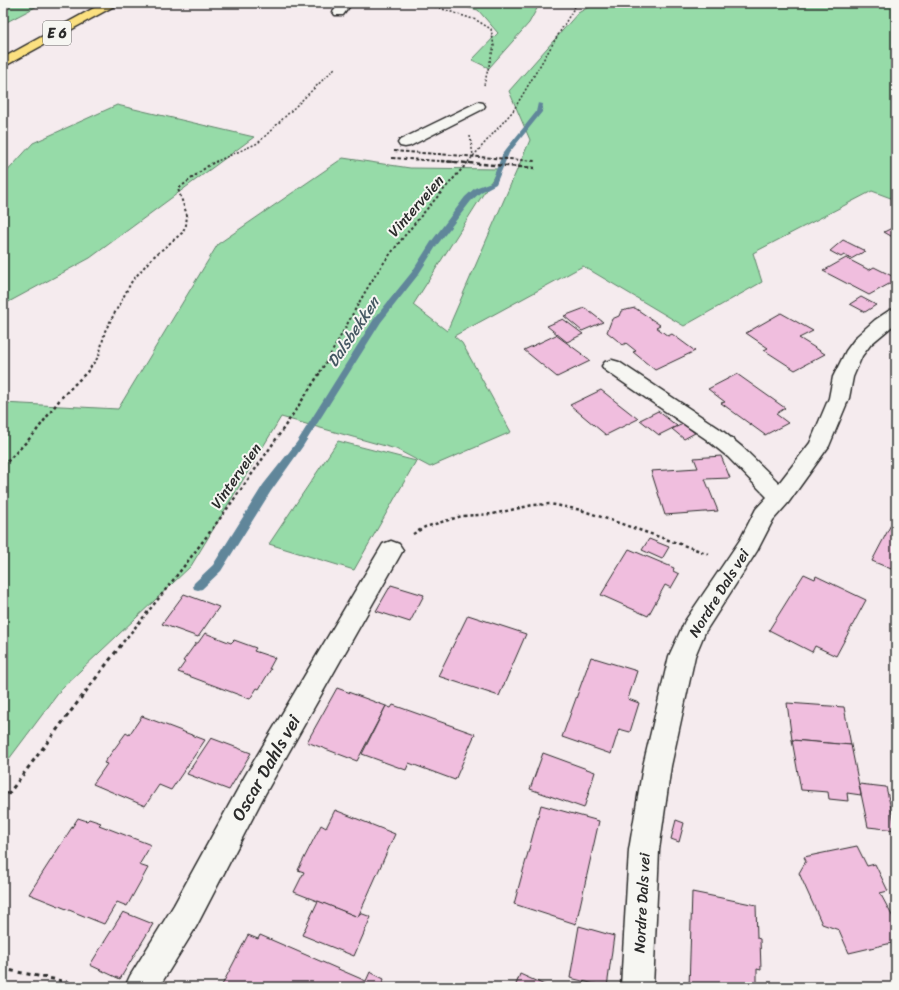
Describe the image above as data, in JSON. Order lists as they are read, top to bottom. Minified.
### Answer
{"streets":{"highway":["E 6"],"street":["Nordre Dals vei","Oscar Dahls vei"],"path":["Vinterveien"]},"water":["Dalsbekken"]}
